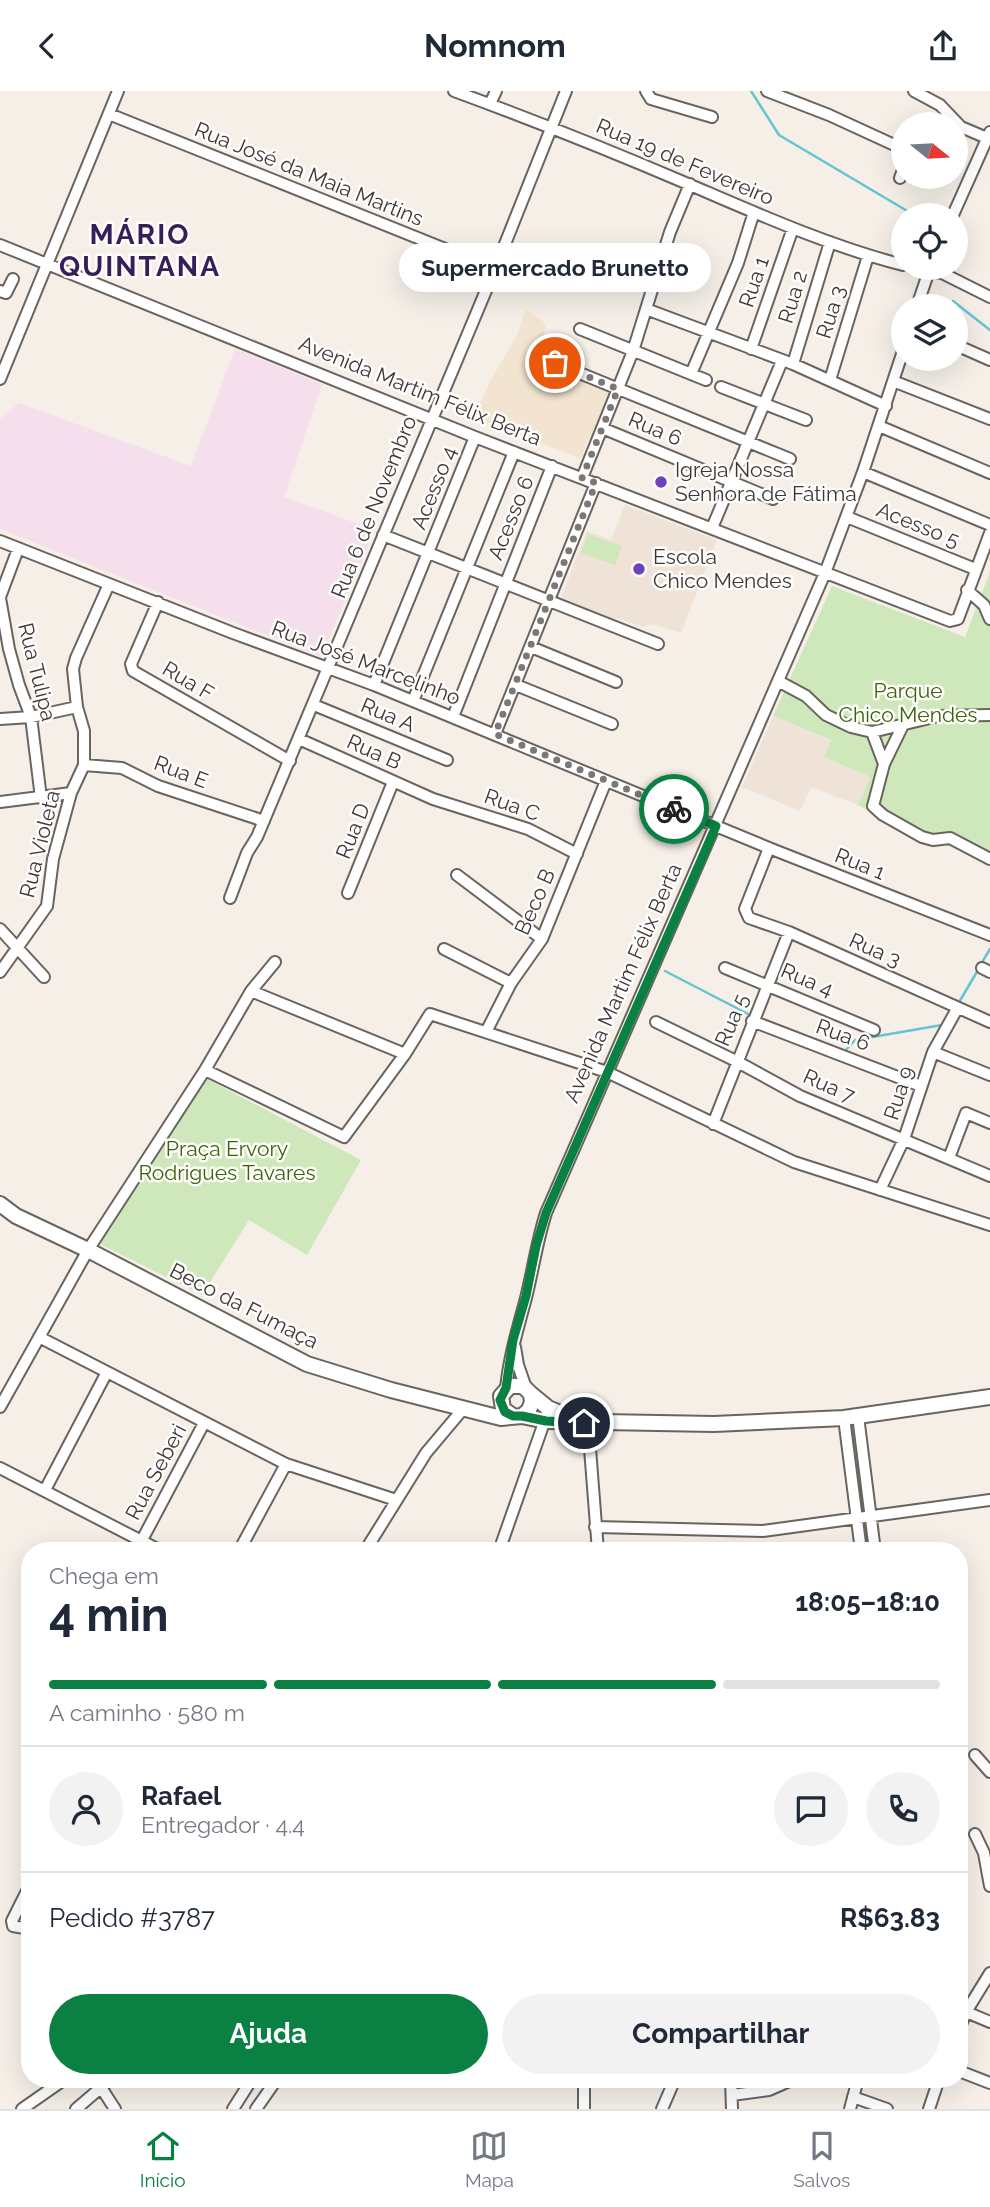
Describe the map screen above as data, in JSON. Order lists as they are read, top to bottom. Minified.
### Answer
{"streets":{"main road":["Beco da Fumaça"],"street":["Rua 19 de Fevereiro","Rua José da Maia Martins","Rua 1","Rua 2","Rua 3","Avenida Martim Félix Berta","Rua 6","Acesso 4","Rua 6 de Novembro","Acesso 6","Acesso 5","Rua José Marcelinho","Rua Tulipa","Rua F","Rua A","Rua B","Rua E","Rua C","Rua D","Rua Violeta","Beco B","Rua 4","Rua 5","Rua 7","Rua 9","Rua Seberi"]},"crossings":[["Rua 19 de Fevereiro","Rua 1"],["Rua 19 de Fevereiro","Rua 2"],["Rua 19 de Fevereiro","Rua 3"],["Rua 19 de Fevereiro","Rua 6 de Novembro"],["Rua José da Maia Martins","Rua 6 de Novembro"],["Rua 1","Rua 3"],["Rua 1","Avenida Martim Félix Berta"],["Rua 1","Rua José Marcelinho"],["Rua 2","Avenida Martim Félix Berta"],["Rua 2","Rua 6"],["Rua 3","Rua 5"],["Rua 3","Rua 9"],["Avenida Martim Félix Berta","Acesso 4"],["Avenida Martim Félix Berta","Rua 6 de Novembro"],["Avenida Martim Félix Berta","Acesso 6"],["Avenida Martim Félix Berta","Rua José Marcelinho"],["Avenida Martim Félix Berta","Beco da Fumaça"],["Rua 6","Rua 5"],["Rua 6","Rua 9"],["Acesso 4","Rua José Marcelinho"],["Rua 6 de Novembro","Rua José Marcelinho"],["Rua 6 de Novembro","Rua F"],["Rua 6 de Novembro","Rua A"],["Rua 6 de Novembro","Rua B"],["Rua 6 de Novembro","Rua E"],["Acesso 6","Rua José Marcelinho"],["Rua José Marcelinho","Rua Tulipa"],["Rua José Marcelinho","Rua F"],["Rua José Marcelinho","Rua Violeta"],["Rua José Marcelinho","Beco B"],["Rua B","Rua C"],["Rua B","Rua D"],["Rua E","Rua Violeta"],["Rua C","Beco B"],["Rua 4","Rua 5"],["Rua 5","Rua 7"],["Rua 7","Rua 9"]],"districts":["MÁRIO QUINTANA"],"parks":["Parque Chico Mendes","Praça Ervory Rodrigues Tavares"],"places":["Supermercado Brunetto","Igreja Nossa Senhora de Fátima","Escola Chico Mendes"],"north":"right","page":{"header":"Nomnom","bubble":"Supermercado Brunetto","heading":["4 min","Chega em","18:05–18:10"],"panel":["Rafael","Entregador · 4.4","Pedido #3787","R$63.83"],"bar":"A caminho · 580 m","buttons":["Ajuda","Compartilhar"],"tabs":["Início","Mapa","Salvos"]}}
